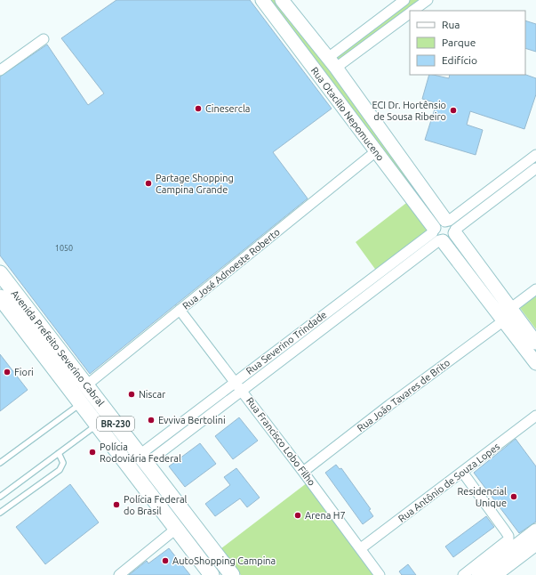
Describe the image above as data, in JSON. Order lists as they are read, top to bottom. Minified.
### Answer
{"streets":{"main road":["Avenida Prefeito Severino Cabral","BR-230"],"street":["Rua Otacílio Nepomuceno","Rua José Adnoeste Roberto","Rua Severino Trindade","Rua João Tavares de Brito","Rua Francisco Lobo Filho","Rua Antônio de Souza Lopes"]},"crossings":[["Rua Otacílio Nepomuceno","Rua José Adnoeste Roberto"],["Rua Otacílio Nepomuceno","Rua Severino Trindade"],["Rua Otacílio Nepomuceno","Rua João Tavares de Brito"],["Rua José Adnoeste Roberto","Avenida Prefeito Severino Cabral"],["Rua José Adnoeste Roberto","Rua Francisco Lobo Filho"],["Rua Severino Trindade","Avenida Prefeito Severino Cabral"],["Rua Severino Trindade","Rua Francisco Lobo Filho"],["Rua João Tavares de Brito","Rua Francisco Lobo Filho"],["Rua Francisco Lobo Filho","Rua Antônio de Souza Lopes"]],"places":["Cinesercla","ECI Dr. Hortênsio de Sousa Ribeiro","Partage Shopping Campina Grande","Fiori","Niscar","Evviva Bertolini","Polícia Rodoviária Federal","Residencial Unique","Polícia Federal do Brasil","Arena H7","AutoShopping Campina"],"house_numbers":["1050"],"legend":["Rua","Parque","Edifício"]}
